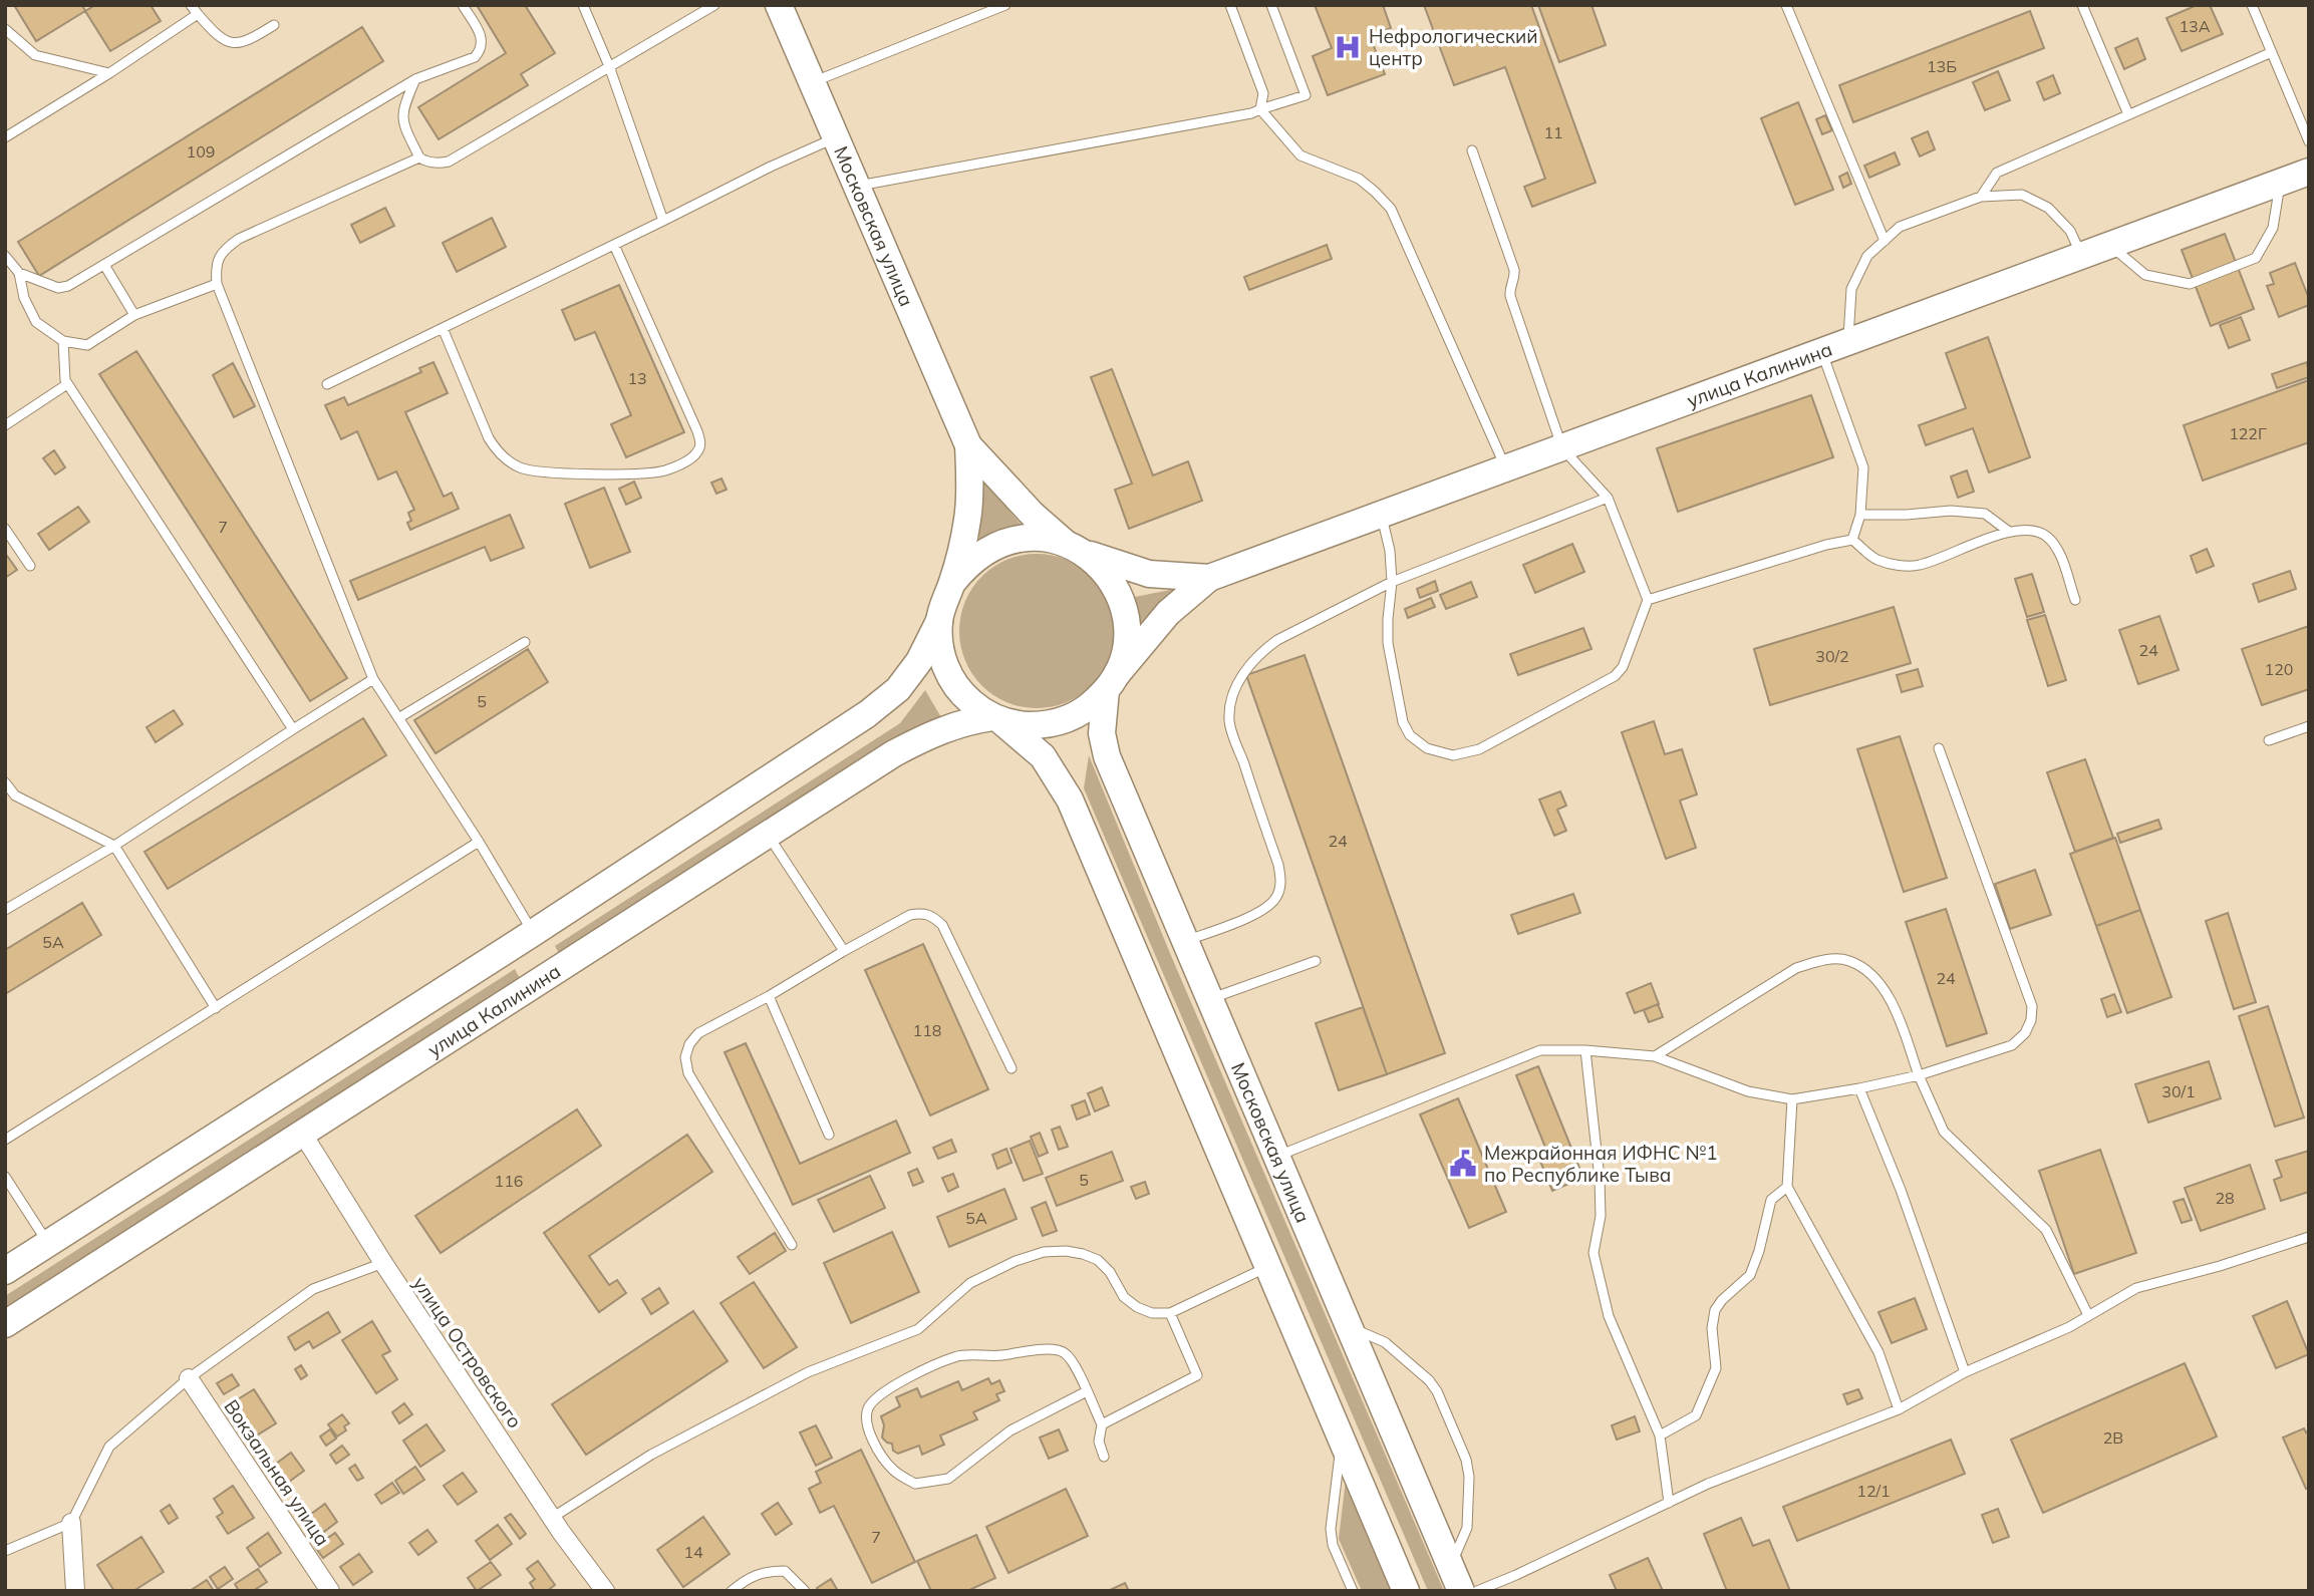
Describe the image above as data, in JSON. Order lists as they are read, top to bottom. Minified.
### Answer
{"streets":{"main road":["Московская улица","улица Калинина"],"street":["улица Островского","Вокзальная улица"]},"crossings":[["Московская улица","улица Калинина"],["улица Калинина","улица Островского"]],"places":{"hospital":["Нефрологический центр"],"public building":["Межрайонная ИФНС №1 по Республике Тыва"]},"house_numbers":["13А","13Б","11","109","13","122Г","7","24","30/2","120","5","24","5А","24","118","30/1","5","116","28","5А","2В","12/1","7","14"]}
